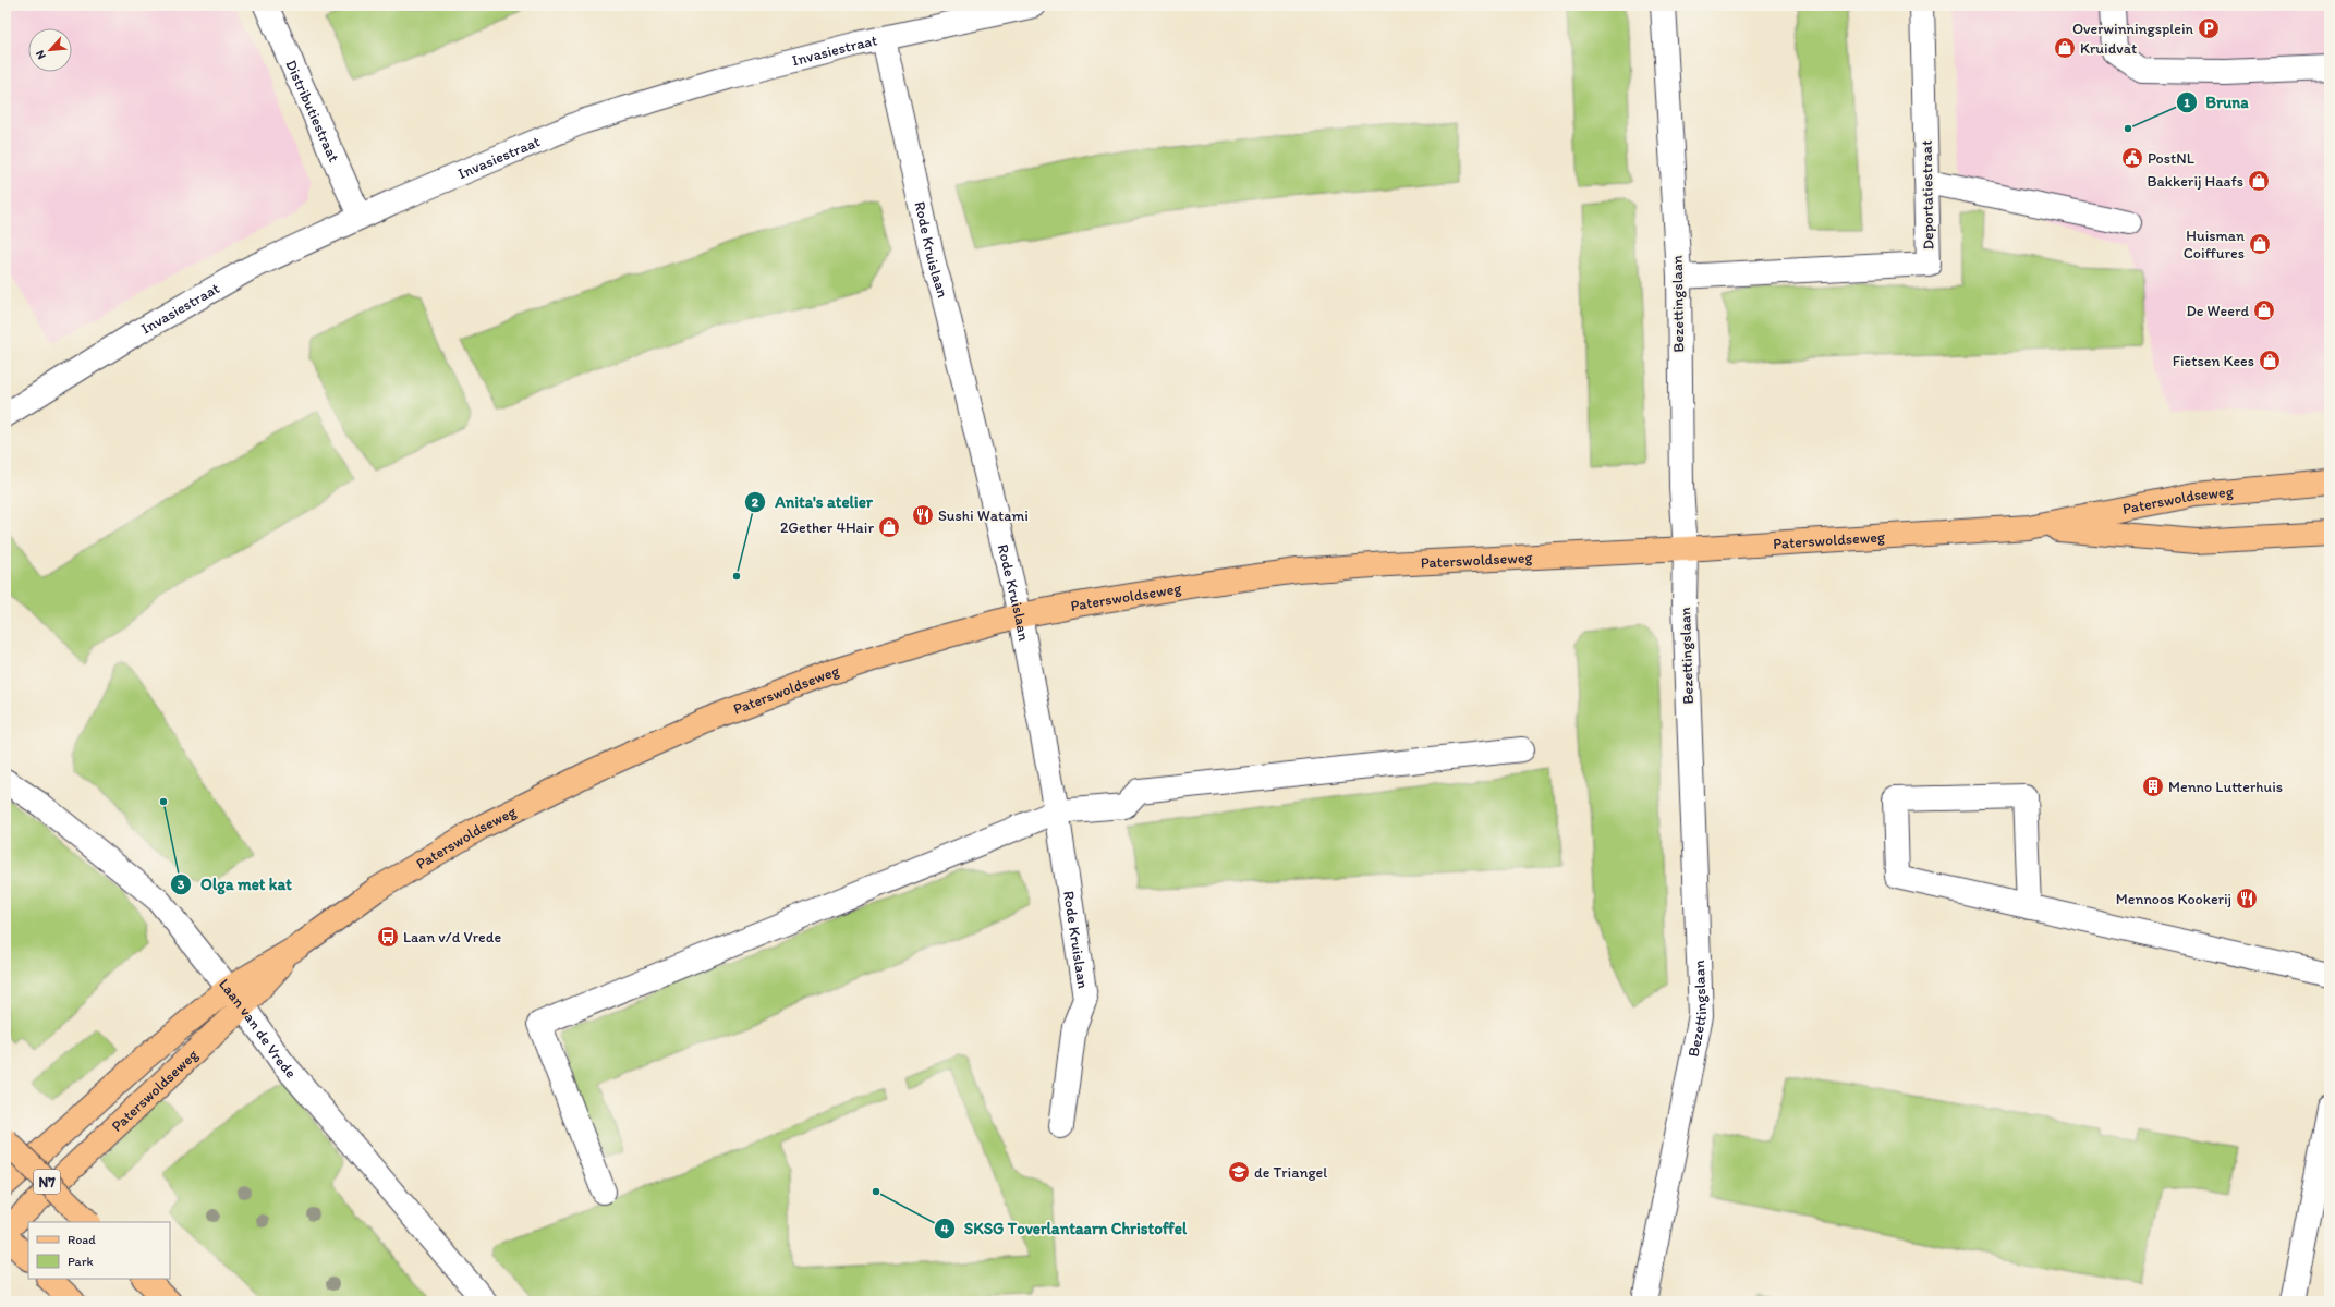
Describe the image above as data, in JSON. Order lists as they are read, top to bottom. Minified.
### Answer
{"streets":{"main road":["Paterswoldseweg","N7"],"street":["Invasiestraat","Distributiestraat","Deportatiestraat","Rode Kruislaan","Bezettingslaan","Laan van de Vrede"]},"crossings":[["Invasiestraat","Distributiestraat"],["Invasiestraat","Rode Kruislaan"],["Deportatiestraat","Bezettingslaan"],["Rode Kruislaan","Paterswoldseweg"],["Bezettingslaan","Paterswoldseweg"],["Paterswoldseweg","Laan van de Vrede"]],"places":{"parking":["Overwinningsplein"],"shop":["Kruidvat","Bakkerij Haafs","Huisman Coiffures","De Weerd","Fietsen Kees","2Gether 4Hair"],"other":["Bruna","Anita's atelier","Olga met kat","SKSG Toverlantaarn Christoffel"],"public building":["PostNL"],"restaurant":["Sushi Watami","Mennoos Kookerij"],"building":["Menno Lutterhuis"],"bus stop":["Laan v/d Vrede"],"school or university":["de Triangel"]},"legend":["Road","Park"],"north":"bottom left"}
